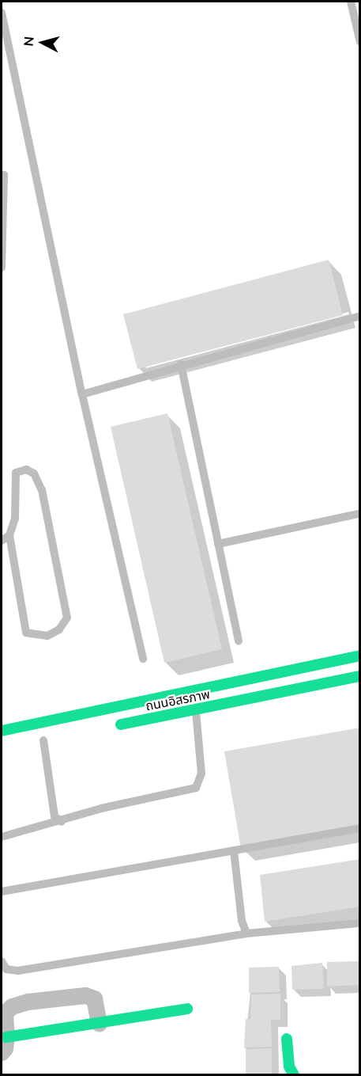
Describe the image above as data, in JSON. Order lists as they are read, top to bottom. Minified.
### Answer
{"streets":{"main road":["ถนนอิสรภาพ"]},"north":"left"}
